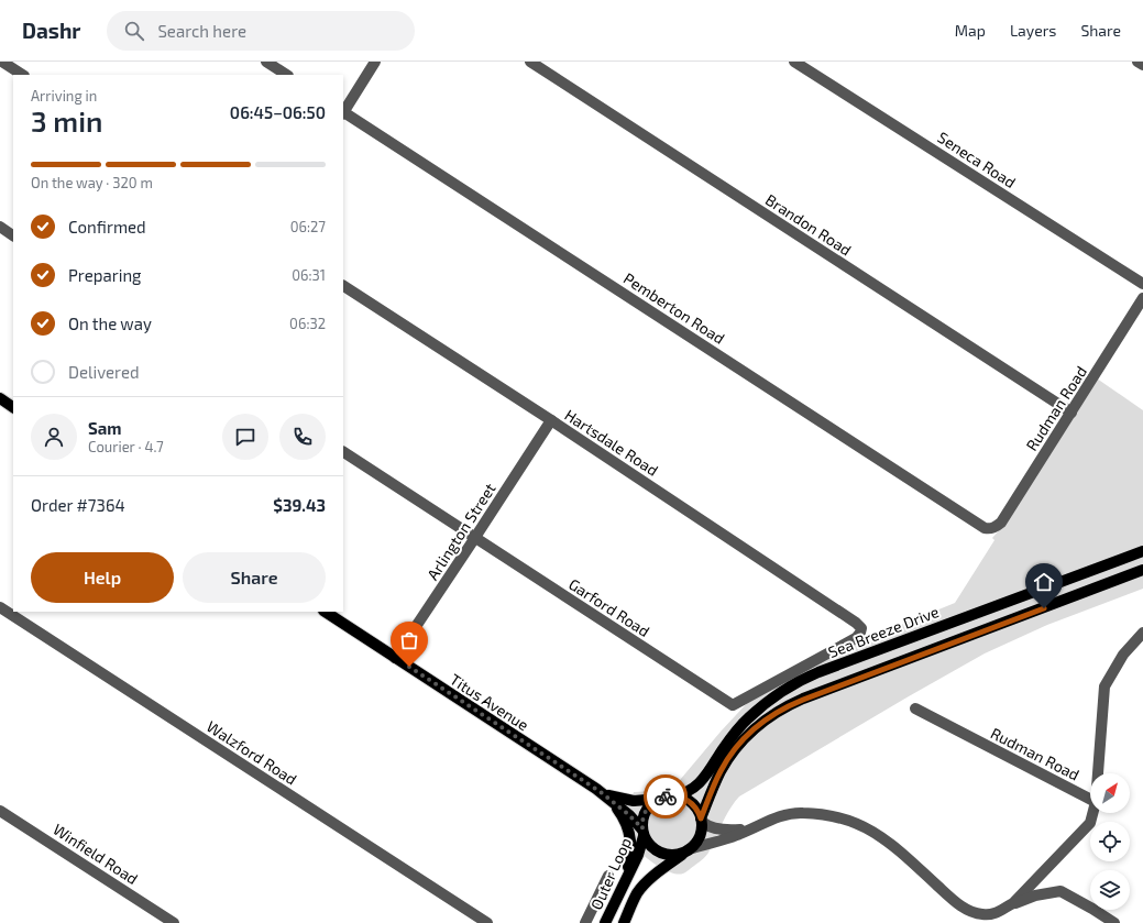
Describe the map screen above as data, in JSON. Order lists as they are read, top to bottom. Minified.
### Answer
{"streets":{"main road":["Sea Breeze Drive","Titus Avenue","Outer Loop"],"street":["Seneca Road","Brandon Road","Pemberton Road","Rudman Road","Hartsdale Road","Arlington Street","Garford Road","Walzford Road","Winfield Road"]},"crossings":[["Brandon Road","Rudman Road"],["Pemberton Road","Rudman Road"],["Hartsdale Road","Arlington Street"],["Hartsdale Road","Garford Road"],["Arlington Street","Garford Road"],["Arlington Street","Titus Avenue"],["Sea Breeze Drive","Titus Avenue"],["Sea Breeze Drive","Outer Loop"],["Titus Avenue","Outer Loop"]],"north":"top right","page":{"header":"Dashr","search":"Search here","nav":["Map","Layers","Share"],"heading":["3 min","Arriving in","06:45–06:50"],"panel":["Sam","Courier · 4.7","Order #7364","$39.43"],"bar":"On the way · 320 m","list":[["Confirmed","06:27"],["Preparing","06:31"],["On the way","06:32"],"Delivered"],"buttons":["Help","Share"]}}
